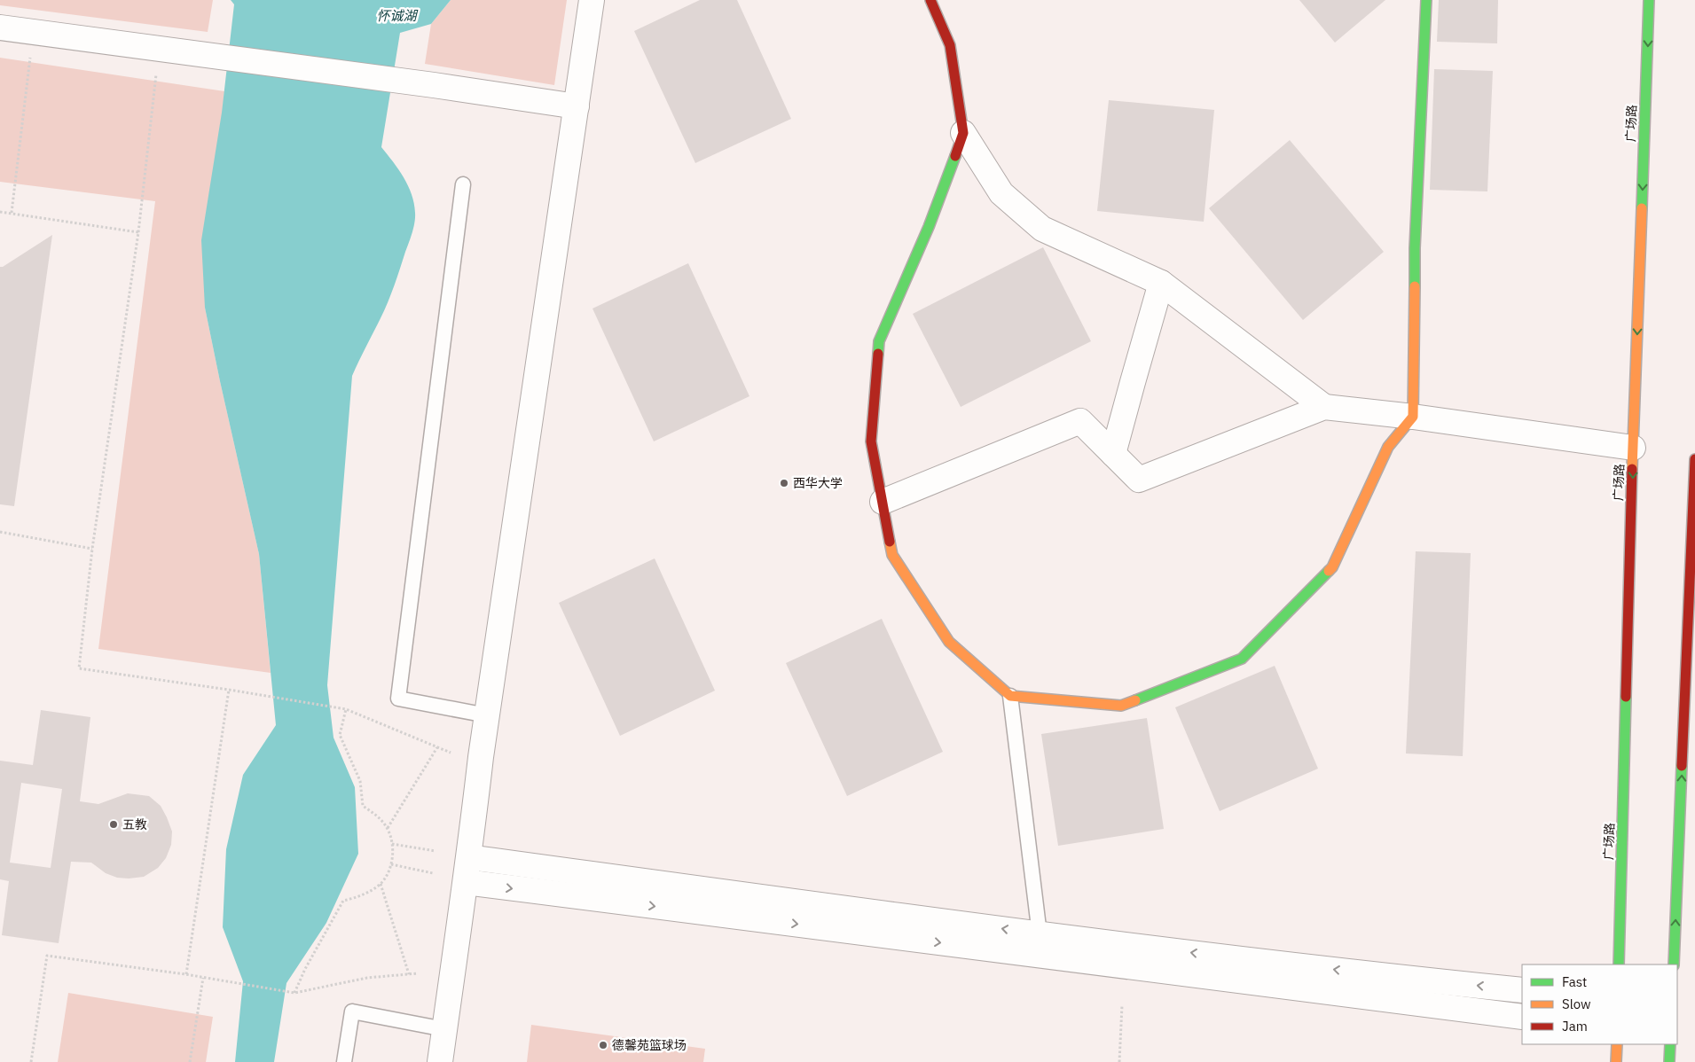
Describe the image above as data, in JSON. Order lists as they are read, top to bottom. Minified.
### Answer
{"streets":{"street":["广场路"]},"water":["怀诚湖"],"places":["西华大学","五教","德馨苑篮球场"],"legend":["Fast","Slow","Jam"]}
